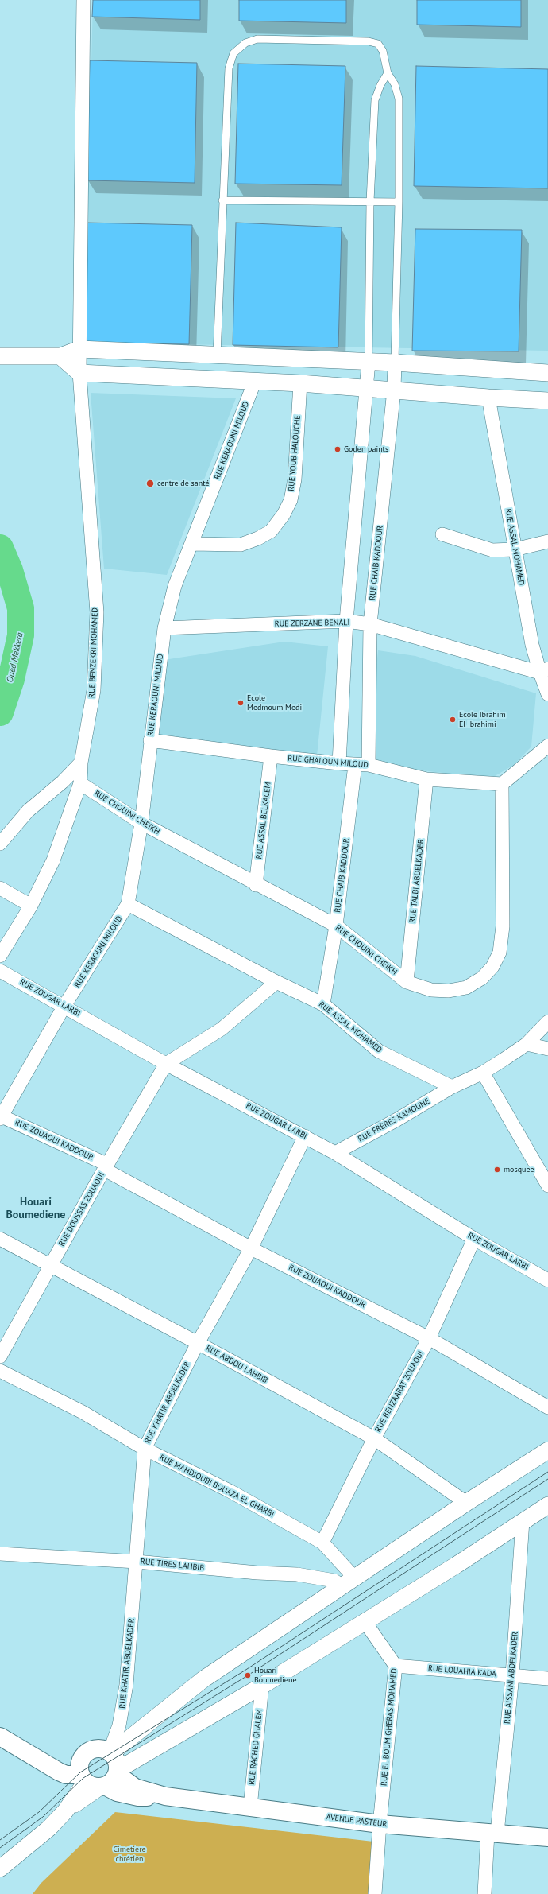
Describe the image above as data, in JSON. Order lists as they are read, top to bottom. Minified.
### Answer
{"streets":{"main road":["AVENUE PASTEUR"],"street":["RUE KERAOUNI MILOUD","RUE YOUB HALOUCHE","RUE ASSAL MOHAMED","RUE CHAIB KADDOUR","RUE ZERZANE BENALI","RUE BENZEKRI MOHAMED","RUE GHALOUN MILOUD","RUE CHOUINI CHEIKH","RUE ASSAL BELKACEM","RUE TALBI ABDELKADER","RUE ZOUGAR LARBI","RUE FRÈRES KAMOUNE","RUE ZOUAOUI KADDOUR","RUE DOUSSAS ZOUAOUI","RUE ABDOU LAHBIB","RUE BENZAARAT ZOUAOUI","RUE KHATIR ABDELKADER","RUE MAHDJOUBI BOUAZA EL GHARBI","RUE TIRES LAHBIB","RUE LOUAHIA KADA","RUE AISSANI ABDELKADER","RUE EL BOUM GHERAS MOHAMED","RUE RACHED GHALEM"]},"crossings":[["RUE KERAOUNI MILOUD","RUE YOUB HALOUCHE"],["RUE KERAOUNI MILOUD","RUE ASSAL MOHAMED"],["RUE KERAOUNI MILOUD","RUE ZERZANE BENALI"],["RUE KERAOUNI MILOUD","RUE GHALOUN MILOUD"],["RUE KERAOUNI MILOUD","RUE CHOUINI CHEIKH"],["RUE KERAOUNI MILOUD","RUE ZOUGAR LARBI"],["RUE KERAOUNI MILOUD","RUE ZOUAOUI KADDOUR"],["RUE ASSAL MOHAMED","RUE CHAIB KADDOUR"],["RUE ASSAL MOHAMED","RUE ZERZANE BENALI"],["RUE ASSAL MOHAMED","RUE FRÈRES KAMOUNE"],["RUE CHAIB KADDOUR","RUE ZERZANE BENALI"],["RUE CHAIB KADDOUR","RUE GHALOUN MILOUD"],["RUE CHAIB KADDOUR","RUE CHOUINI CHEIKH"],["RUE BENZEKRI MOHAMED","RUE CHOUINI CHEIKH"],["RUE GHALOUN MILOUD","RUE CHOUINI CHEIKH"],["RUE GHALOUN MILOUD","RUE ASSAL BELKACEM"],["RUE GHALOUN MILOUD","RUE TALBI ABDELKADER"],["RUE CHOUINI CHEIKH","RUE ASSAL BELKACEM"],["RUE CHOUINI CHEIKH","RUE TALBI ABDELKADER"],["RUE ZOUGAR LARBI","RUE FRÈRES KAMOUNE"],["RUE ZOUGAR LARBI","RUE DOUSSAS ZOUAOUI"],["RUE ZOUGAR LARBI","RUE BENZAARAT ZOUAOUI"],["RUE ZOUGAR LARBI","RUE KHATIR ABDELKADER"],["RUE ZOUAOUI KADDOUR","RUE DOUSSAS ZOUAOUI"],["RUE ZOUAOUI KADDOUR","RUE BENZAARAT ZOUAOUI"],["RUE ZOUAOUI KADDOUR","RUE KHATIR ABDELKADER"],["RUE DOUSSAS ZOUAOUI","RUE ABDOU LAHBIB"],["RUE ABDOU LAHBIB","RUE BENZAARAT ZOUAOUI"],["RUE ABDOU LAHBIB","RUE KHATIR ABDELKADER"],["RUE BENZAARAT ZOUAOUI","RUE MAHDJOUBI BOUAZA EL GHARBI"],["RUE KHATIR ABDELKADER","RUE MAHDJOUBI BOUAZA EL GHARBI"],["RUE KHATIR ABDELKADER","RUE TIRES LAHBIB"],["RUE MAHDJOUBI BOUAZA EL GHARBI","RUE TIRES LAHBIB"],["RUE LOUAHIA KADA","RUE AISSANI ABDELKADER"],["RUE LOUAHIA KADA","RUE EL BOUM GHERAS MOHAMED"],["RUE AISSANI ABDELKADER","AVENUE PASTEUR"],["RUE EL BOUM GHERAS MOHAMED","AVENUE PASTEUR"],["RUE RACHED GHALEM","AVENUE PASTEUR"]],"districts":["Houari Boumediene"],"water":["Oued Mekkera"],"parks":["Cimetiere chrétien"],"places":["Goden paints","centre de santé","Ecole Medmoum Medi","Ecole Ibrahim El Ibrahimi","mosquee","Houari Boumediene"]}
